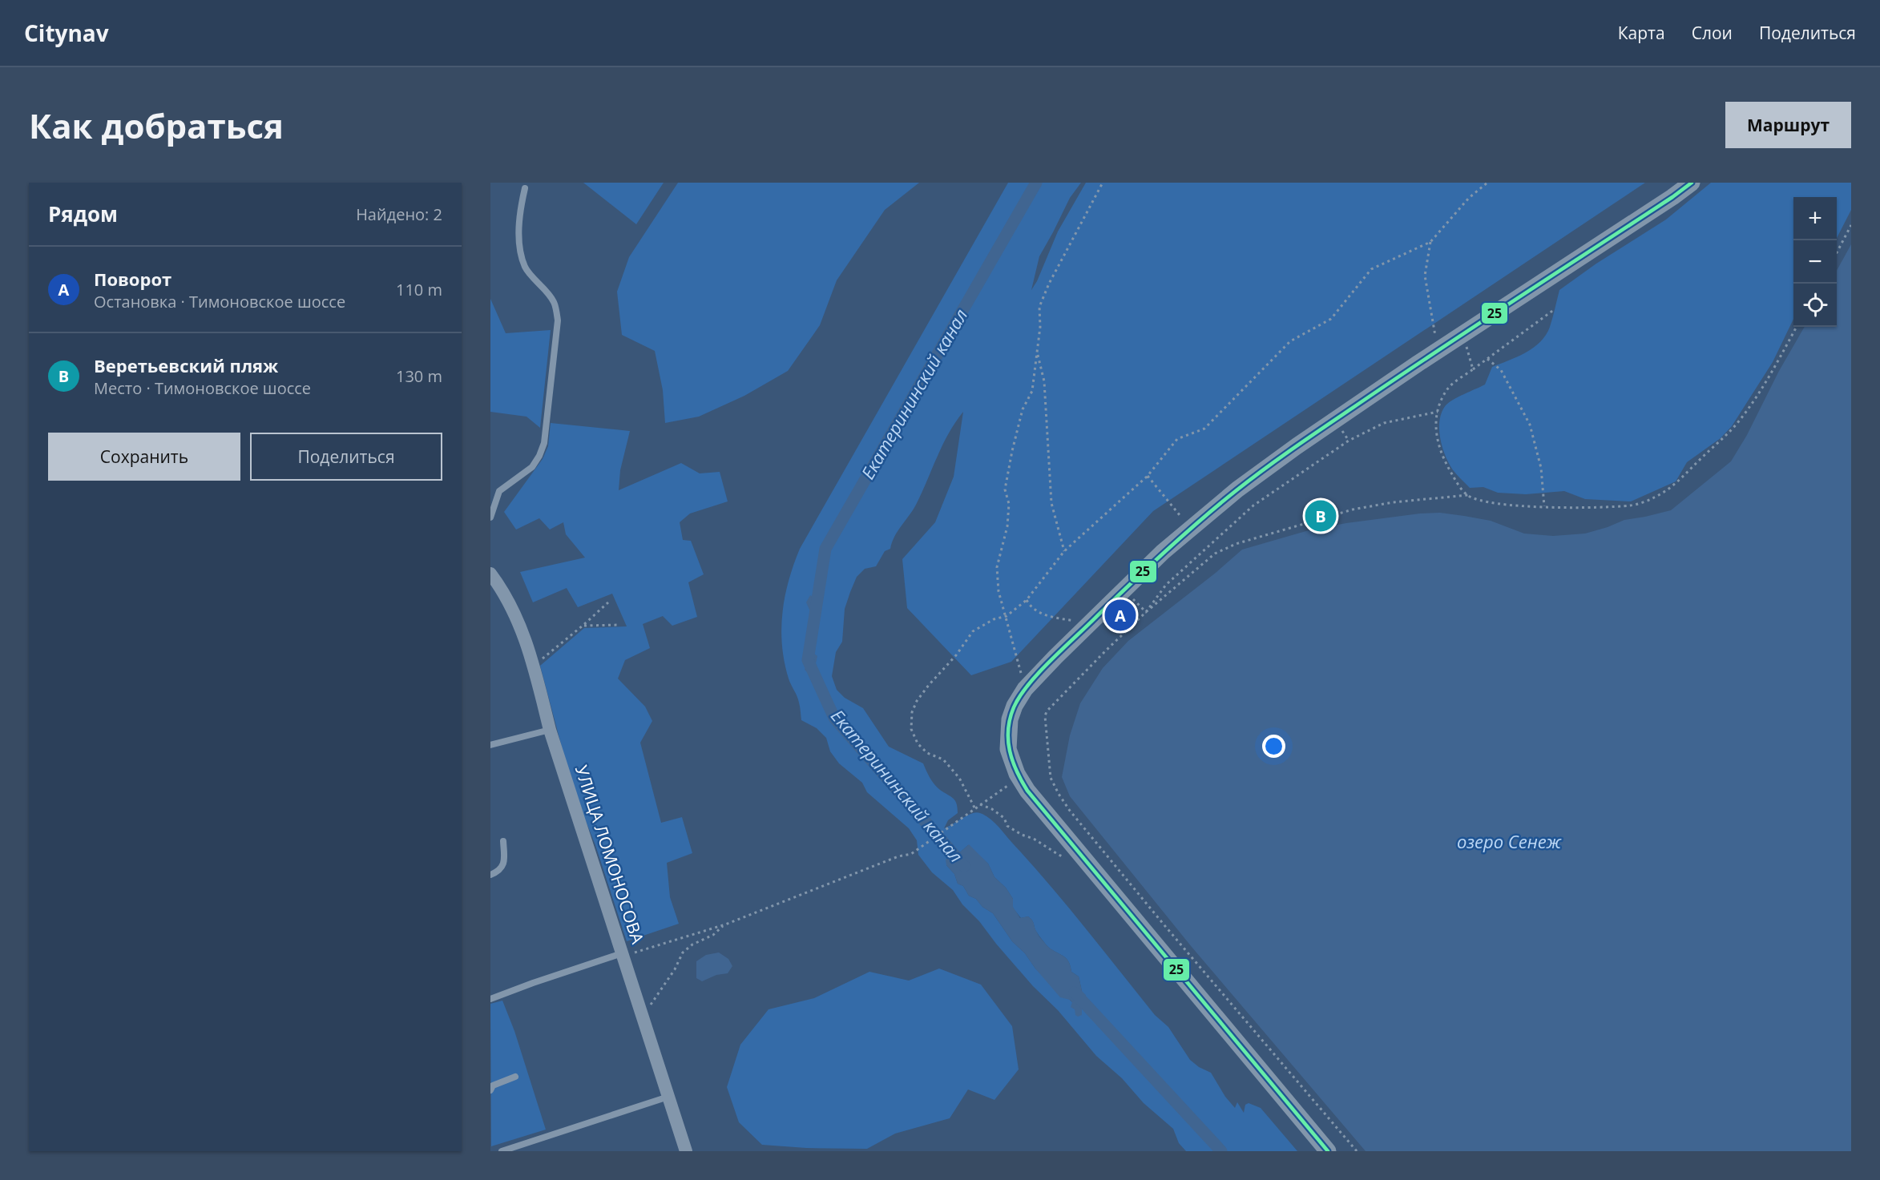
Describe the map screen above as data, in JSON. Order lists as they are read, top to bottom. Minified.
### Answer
{"streets":{"street":["УЛИЦА ЛОМОНОСОВА"]},"water":["Екатерининский канал","озеро Сенеж"],"lines":["transit line 25"],"page":{"header":"Citynav","nav":["Карта","Слои","Поделиться"],"buttons":["Маршрут",["Сохранить","Поделиться"]],"title":"Как добраться","heading":["Рядом","Найдено: 2"],"map_buttons":["+","−"],"list":[{"mark":"A","name":"Поворот","note":"Остановка · Тимоновское шоссе","value":"110 m"},{"mark":"B","name":"Веретьевский пляж","note":"Место · Тимоновское шоссе","value":"130 m"}],"pins":["B","A"]}}
